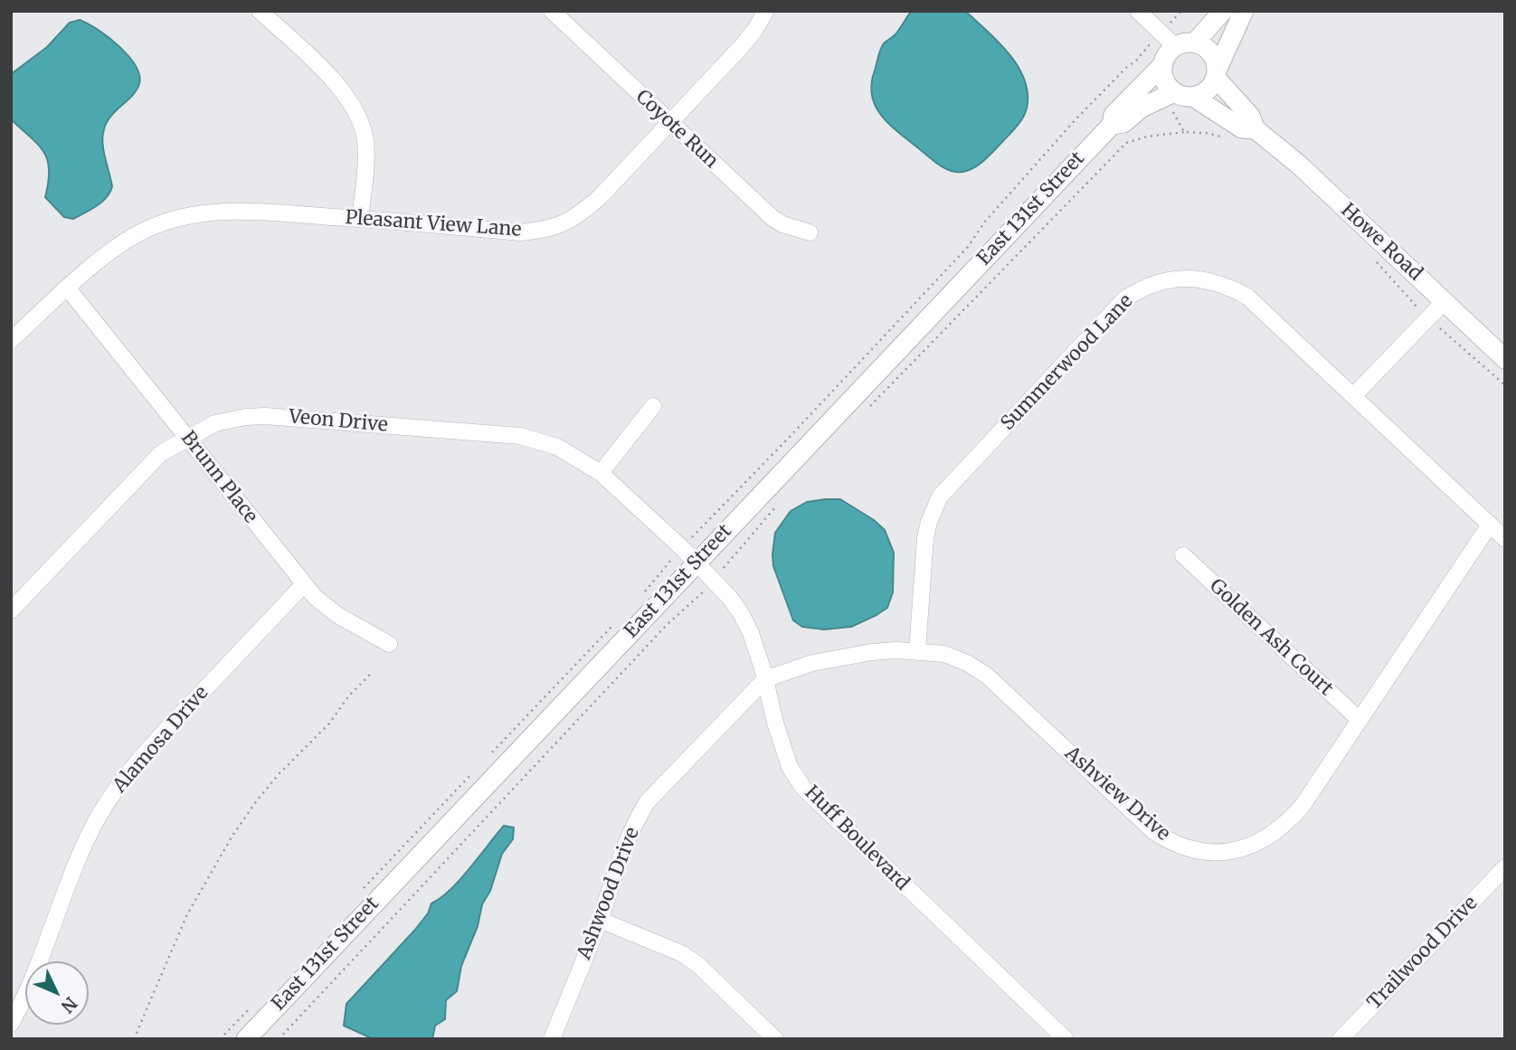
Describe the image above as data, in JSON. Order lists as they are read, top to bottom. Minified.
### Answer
{"streets":{"street":["Coyote Run","East 131st Street","Pleasant View Lane","Howe Road","Summerwood Lane","Veon Drive","Brunn Place","Golden Ash Court","Alamosa Drive","Ashview Drive","Huff Boulevard","Ashwood Drive","Trailwood Drive"]},"crossings":[["Coyote Run","Pleasant View Lane"],["East 131st Street","Howe Road"],["East 131st Street","Veon Drive"],["East 131st Street","Huff Boulevard"],["Pleasant View Lane","Brunn Place"],["Summerwood Lane","Ashview Drive"],["Veon Drive","Brunn Place"],["Veon Drive","Huff Boulevard"],["Brunn Place","Alamosa Drive"],["Golden Ash Court","Ashview Drive"],["Ashview Drive","Huff Boulevard"],["Ashview Drive","Ashwood Drive"],["Huff Boulevard","Ashwood Drive"]],"north":"bottom right"}
